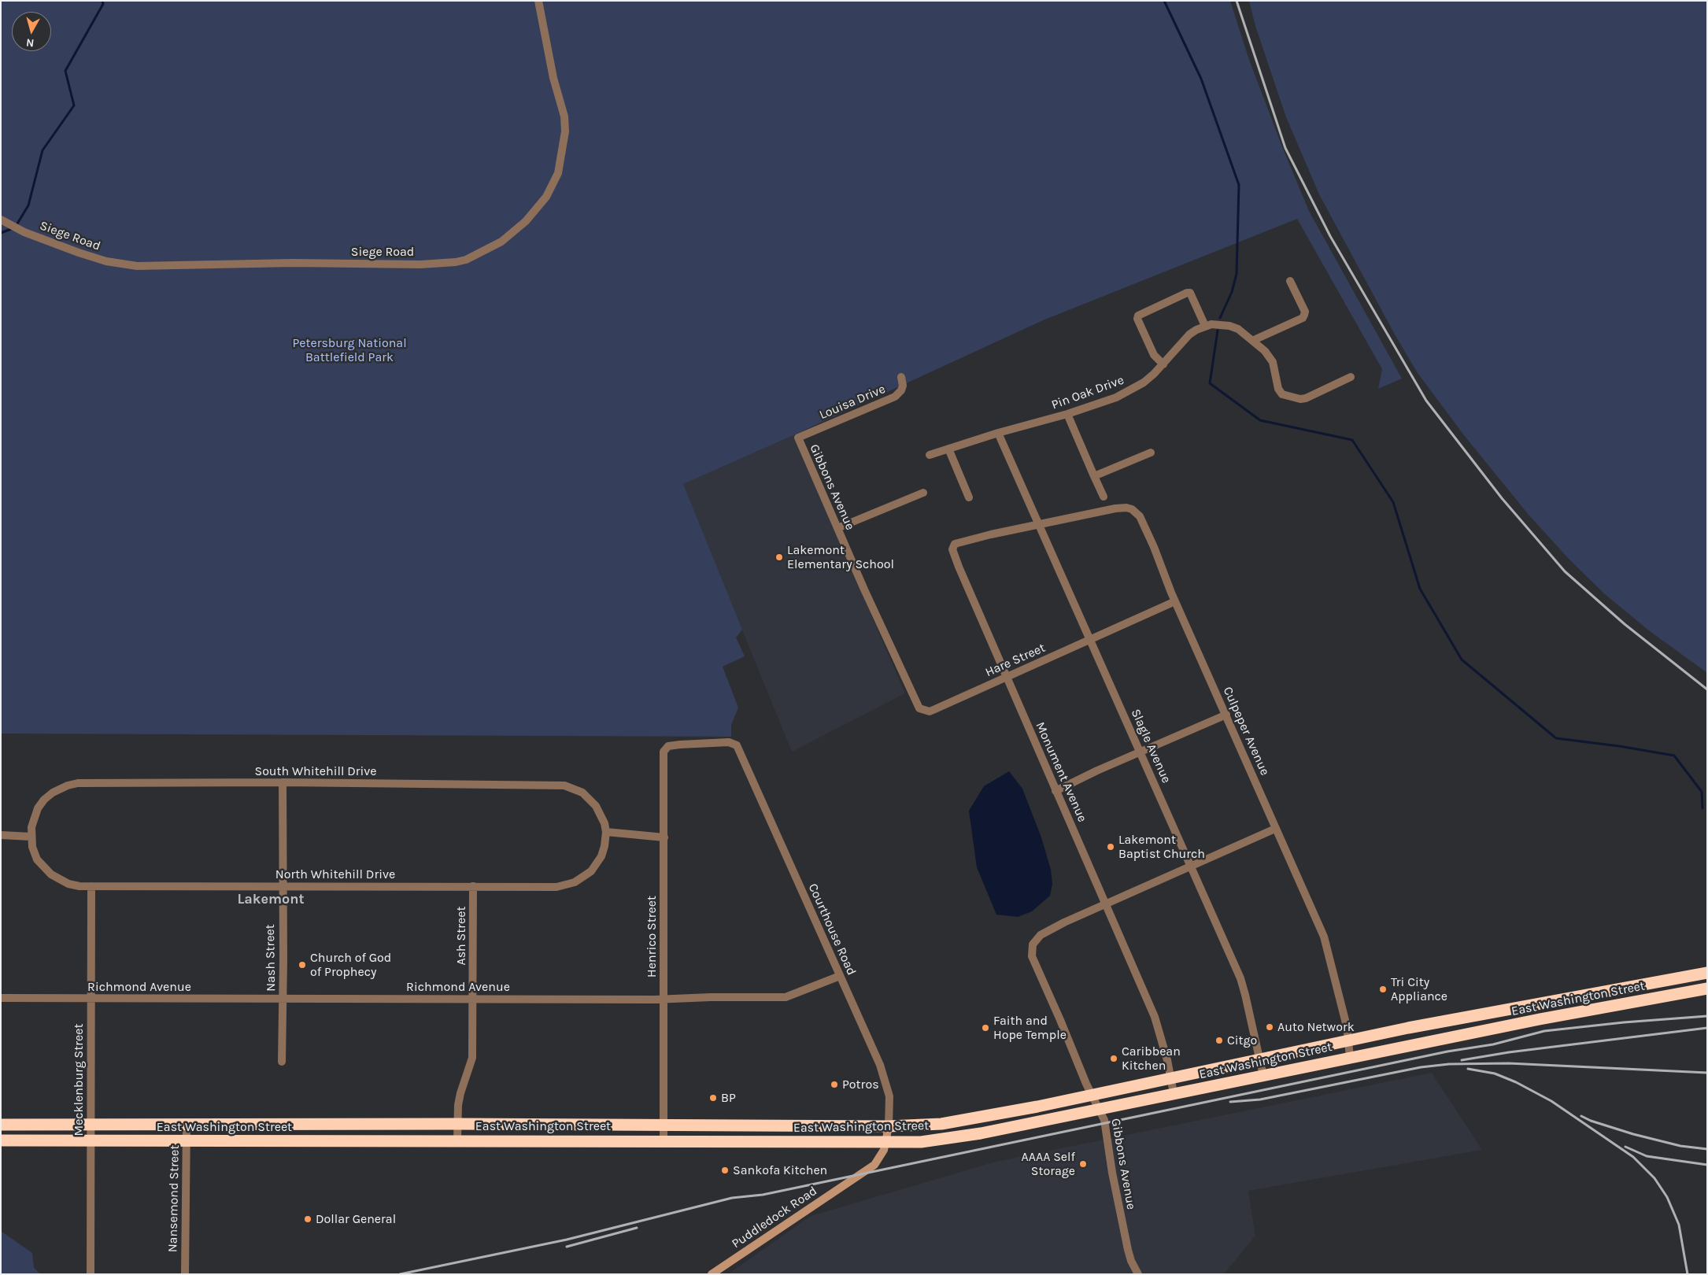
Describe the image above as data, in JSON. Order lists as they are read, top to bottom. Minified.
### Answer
{"streets":{"highway":["East Washington Street"],"main road":["Puddledock Road"],"street":["Siege Road","Pin Oak Drive","Louisa Drive","Gibbons Avenue","Hare Street","Culpeper Avenue","Slagle Avenue","South Whitehill Drive","Monument Avenue","North Whitehill Drive","Courthouse Road","Ash Street","Henrico Street","Nash Street","Richmond Avenue","Mecklenburg Street","Nansemond Street"]},"crossings":[["Pin Oak Drive","Slagle Avenue"],["Louisa Drive","Gibbons Avenue"],["Gibbons Avenue","Hare Street"],["Gibbons Avenue","Culpeper Avenue"],["Gibbons Avenue","Slagle Avenue"],["Gibbons Avenue","Monument Avenue"],["Gibbons Avenue","East Washington Street"],["Hare Street","Culpeper Avenue"],["Hare Street","Slagle Avenue"],["Hare Street","Monument Avenue"],["Culpeper Avenue","Slagle Avenue"],["Culpeper Avenue","Monument Avenue"],["Culpeper Avenue","East Washington Street"],["Slagle Avenue","Monument Avenue"],["Slagle Avenue","East Washington Street"],["South Whitehill Drive","North Whitehill Drive"],["South Whitehill Drive","Nash Street"],["Monument Avenue","East Washington Street"],["North Whitehill Drive","Ash Street"],["North Whitehill Drive","Nash Street"],["North Whitehill Drive","Mecklenburg Street"],["Courthouse Road","Henrico Street"],["Courthouse Road","Richmond Avenue"],["Courthouse Road","East Washington Street"],["Courthouse Road","Puddledock Road"],["Ash Street","Richmond Avenue"],["Ash Street","East Washington Street"],["Henrico Street","Richmond Avenue"],["Henrico Street","East Washington Street"],["Nash Street","Richmond Avenue"],["Richmond Avenue","Mecklenburg Street"],["East Washington Street","Mecklenburg Street"],["East Washington Street","Nansemond Street"],["East Washington Street","Puddledock Road"]],"districts":["Lakemont"],"parks":["Petersburg National Battlefield Park"],"places":["Lakemont Elementary School","Lakemont Baptist Church","Church of God of Prophecy","Tri City Appliance","Auto Network","Faith and Hope Temple","Citgo","Caribbean Kitchen","Potros","BP","AAAA Self Storage","Sankofa Kitchen","Dollar General"],"north":"bottom"}
